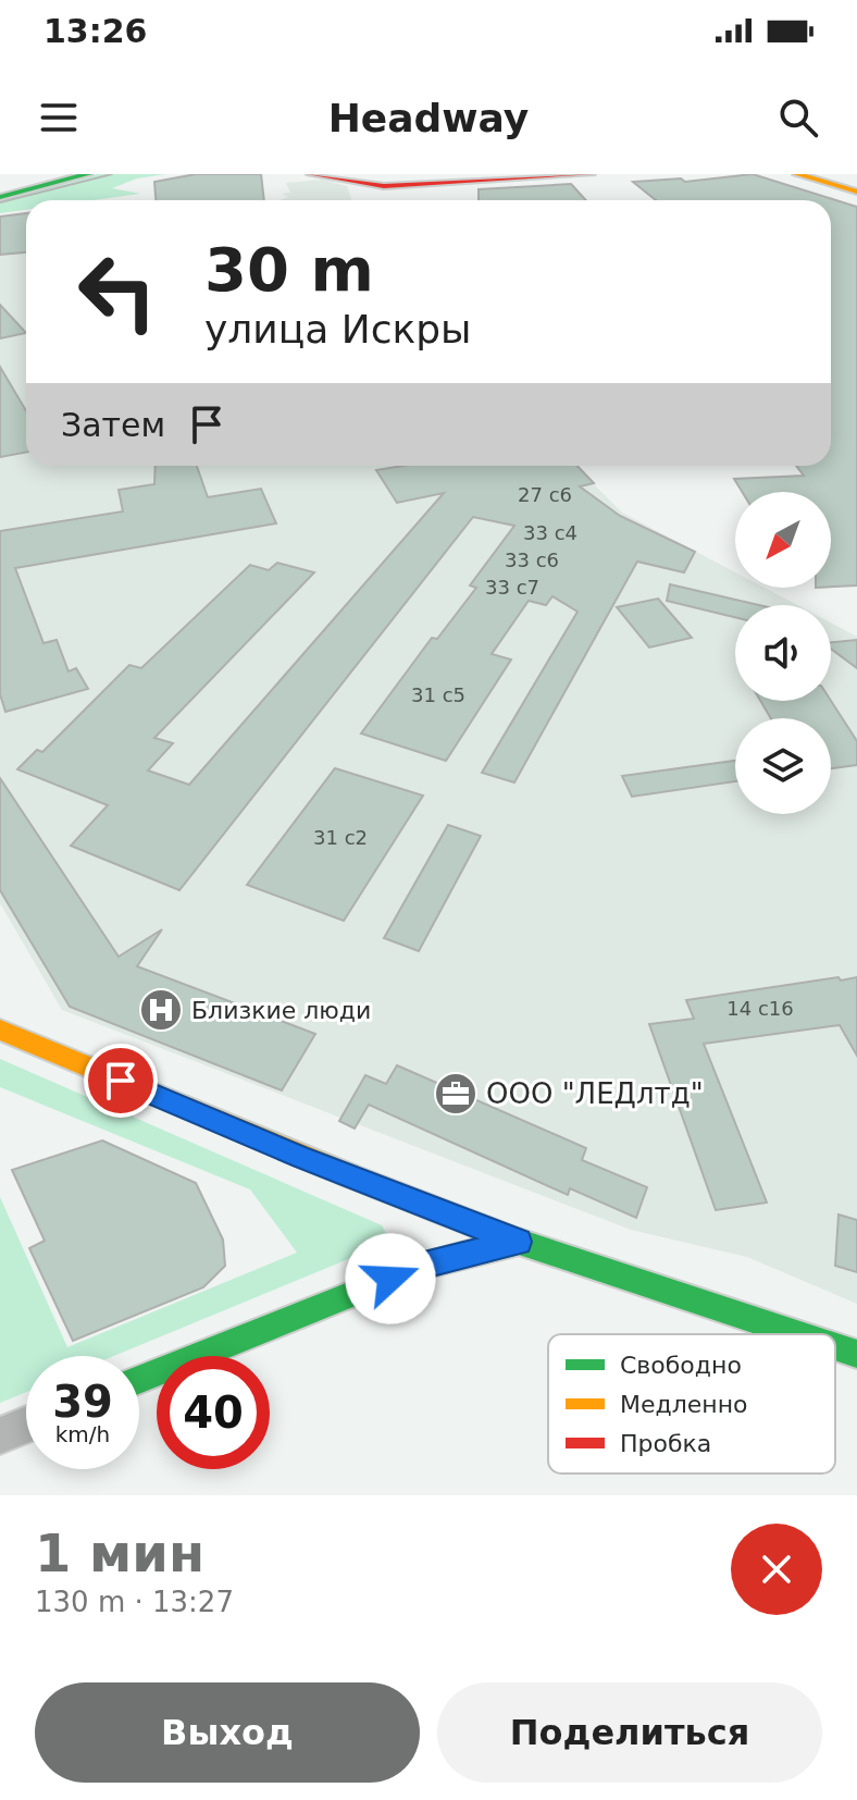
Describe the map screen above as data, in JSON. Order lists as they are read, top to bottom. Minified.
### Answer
{"places":{"hospital":["Близкие люди"],"office":["ООО \"ЛЕДлтд\""]},"house_numbers":["27 с6","33 с4","33 с6","33 с7","31 с5","31 с2","14 с16"],"legend":["Свободно","Медленно","Пробка"],"north":"bottom left","page":{"status":"13:26","header":"Headway","turn":["30 m","улица Искры"],"then":"Затем","speed":"39 km/h","limit":"40","heading":["1 мин","130 m · 13:27"],"buttons":["Выход","Поделиться"]}}
